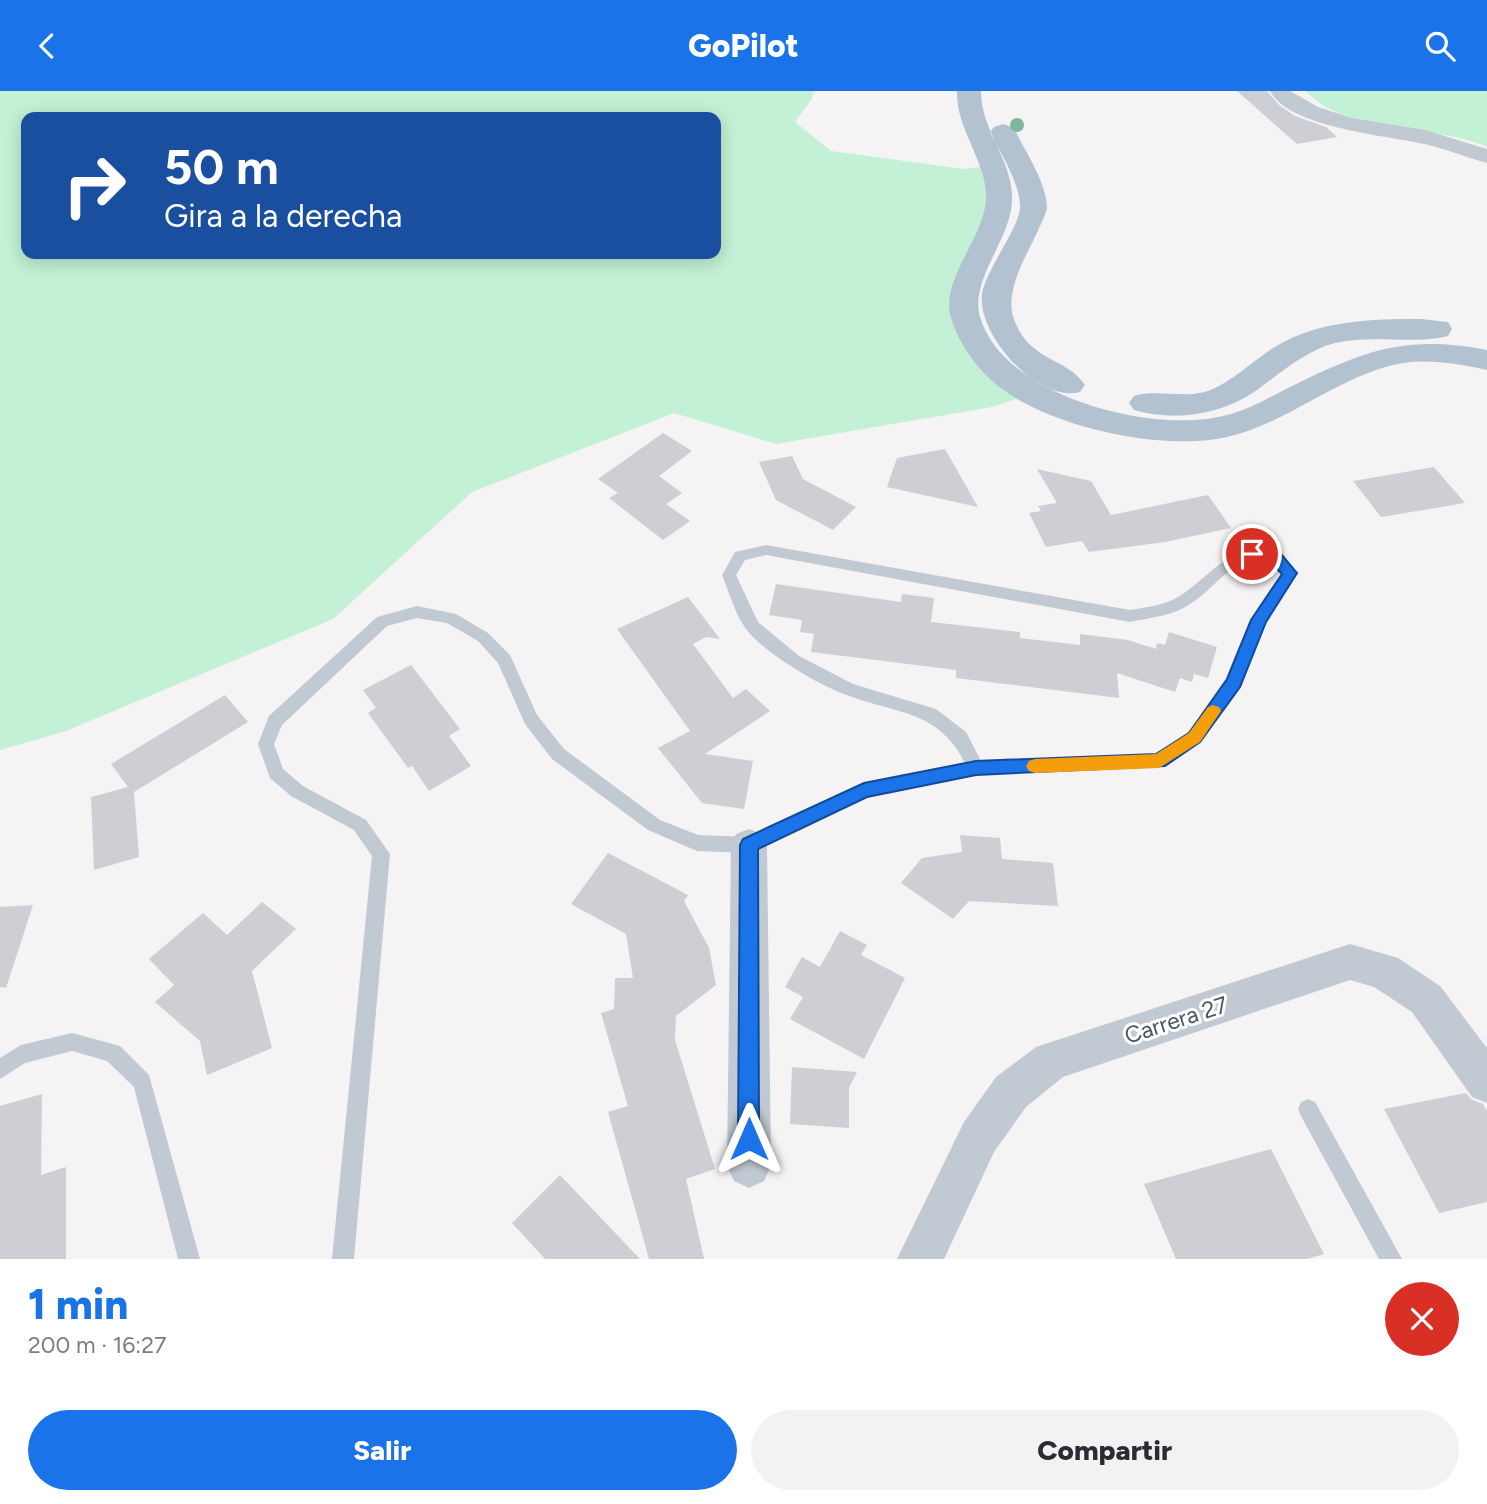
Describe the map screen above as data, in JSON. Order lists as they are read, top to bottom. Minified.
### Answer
{"streets":{"street":["Carrera 27"]},"page":{"header":"GoPilot","turn":["50 m","Gira a la derecha"],"heading":["1 min","200 m · 16:27"],"buttons":["Salir","Compartir"]}}
